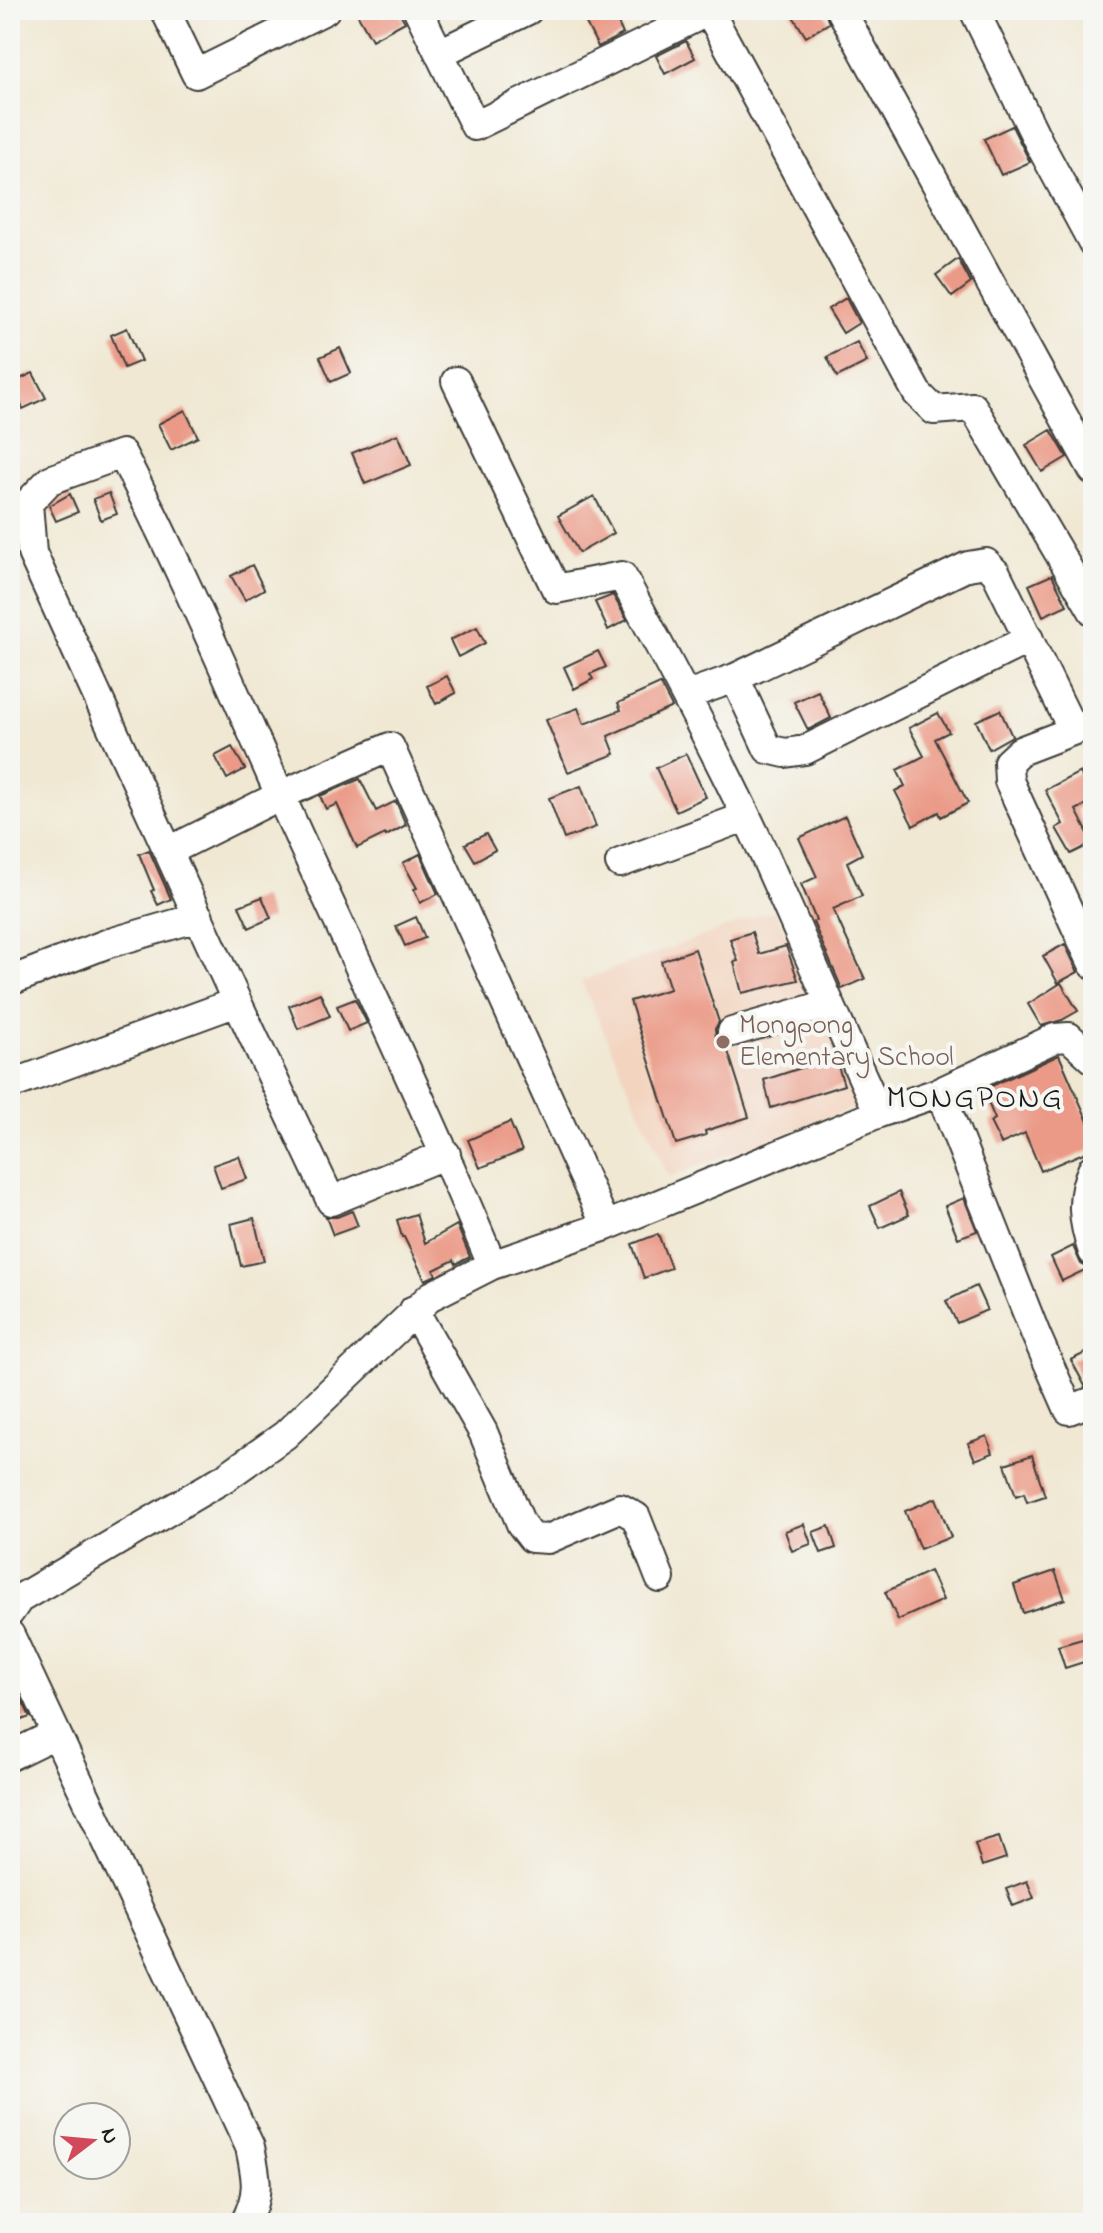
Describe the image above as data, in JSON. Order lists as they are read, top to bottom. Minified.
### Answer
{"districts":["MONGPONG"],"places":["Mongpong Elementary School"],"north":"right"}
